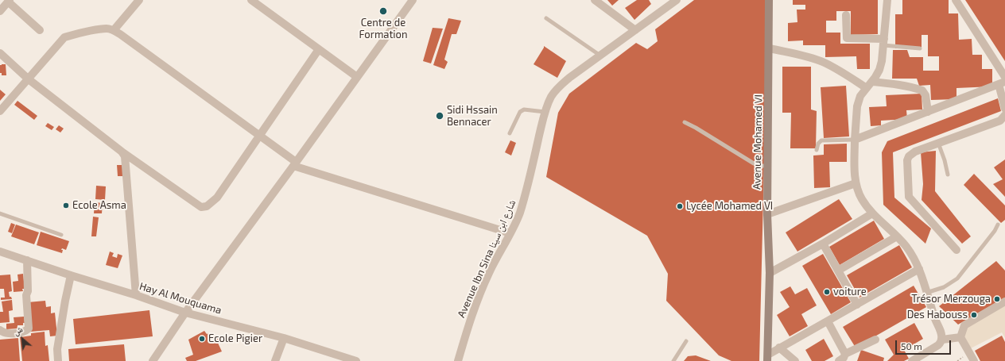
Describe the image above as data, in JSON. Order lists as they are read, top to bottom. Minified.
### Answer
{"streets":{"main road":["Avenue Mohamed VI"],"street":["Avenue Ibn Sina شارع ابن سينا","Hay Al Mouquama"]},"places":["Centre de Formation","Sidi Hssain Bennacer","Ecole Asma","Lycée Mohamed VI","voiture","Trésor Merzouga","Des Habouss","Ecole Pigier"],"scale_bar":"50 m","north":"top left"}
